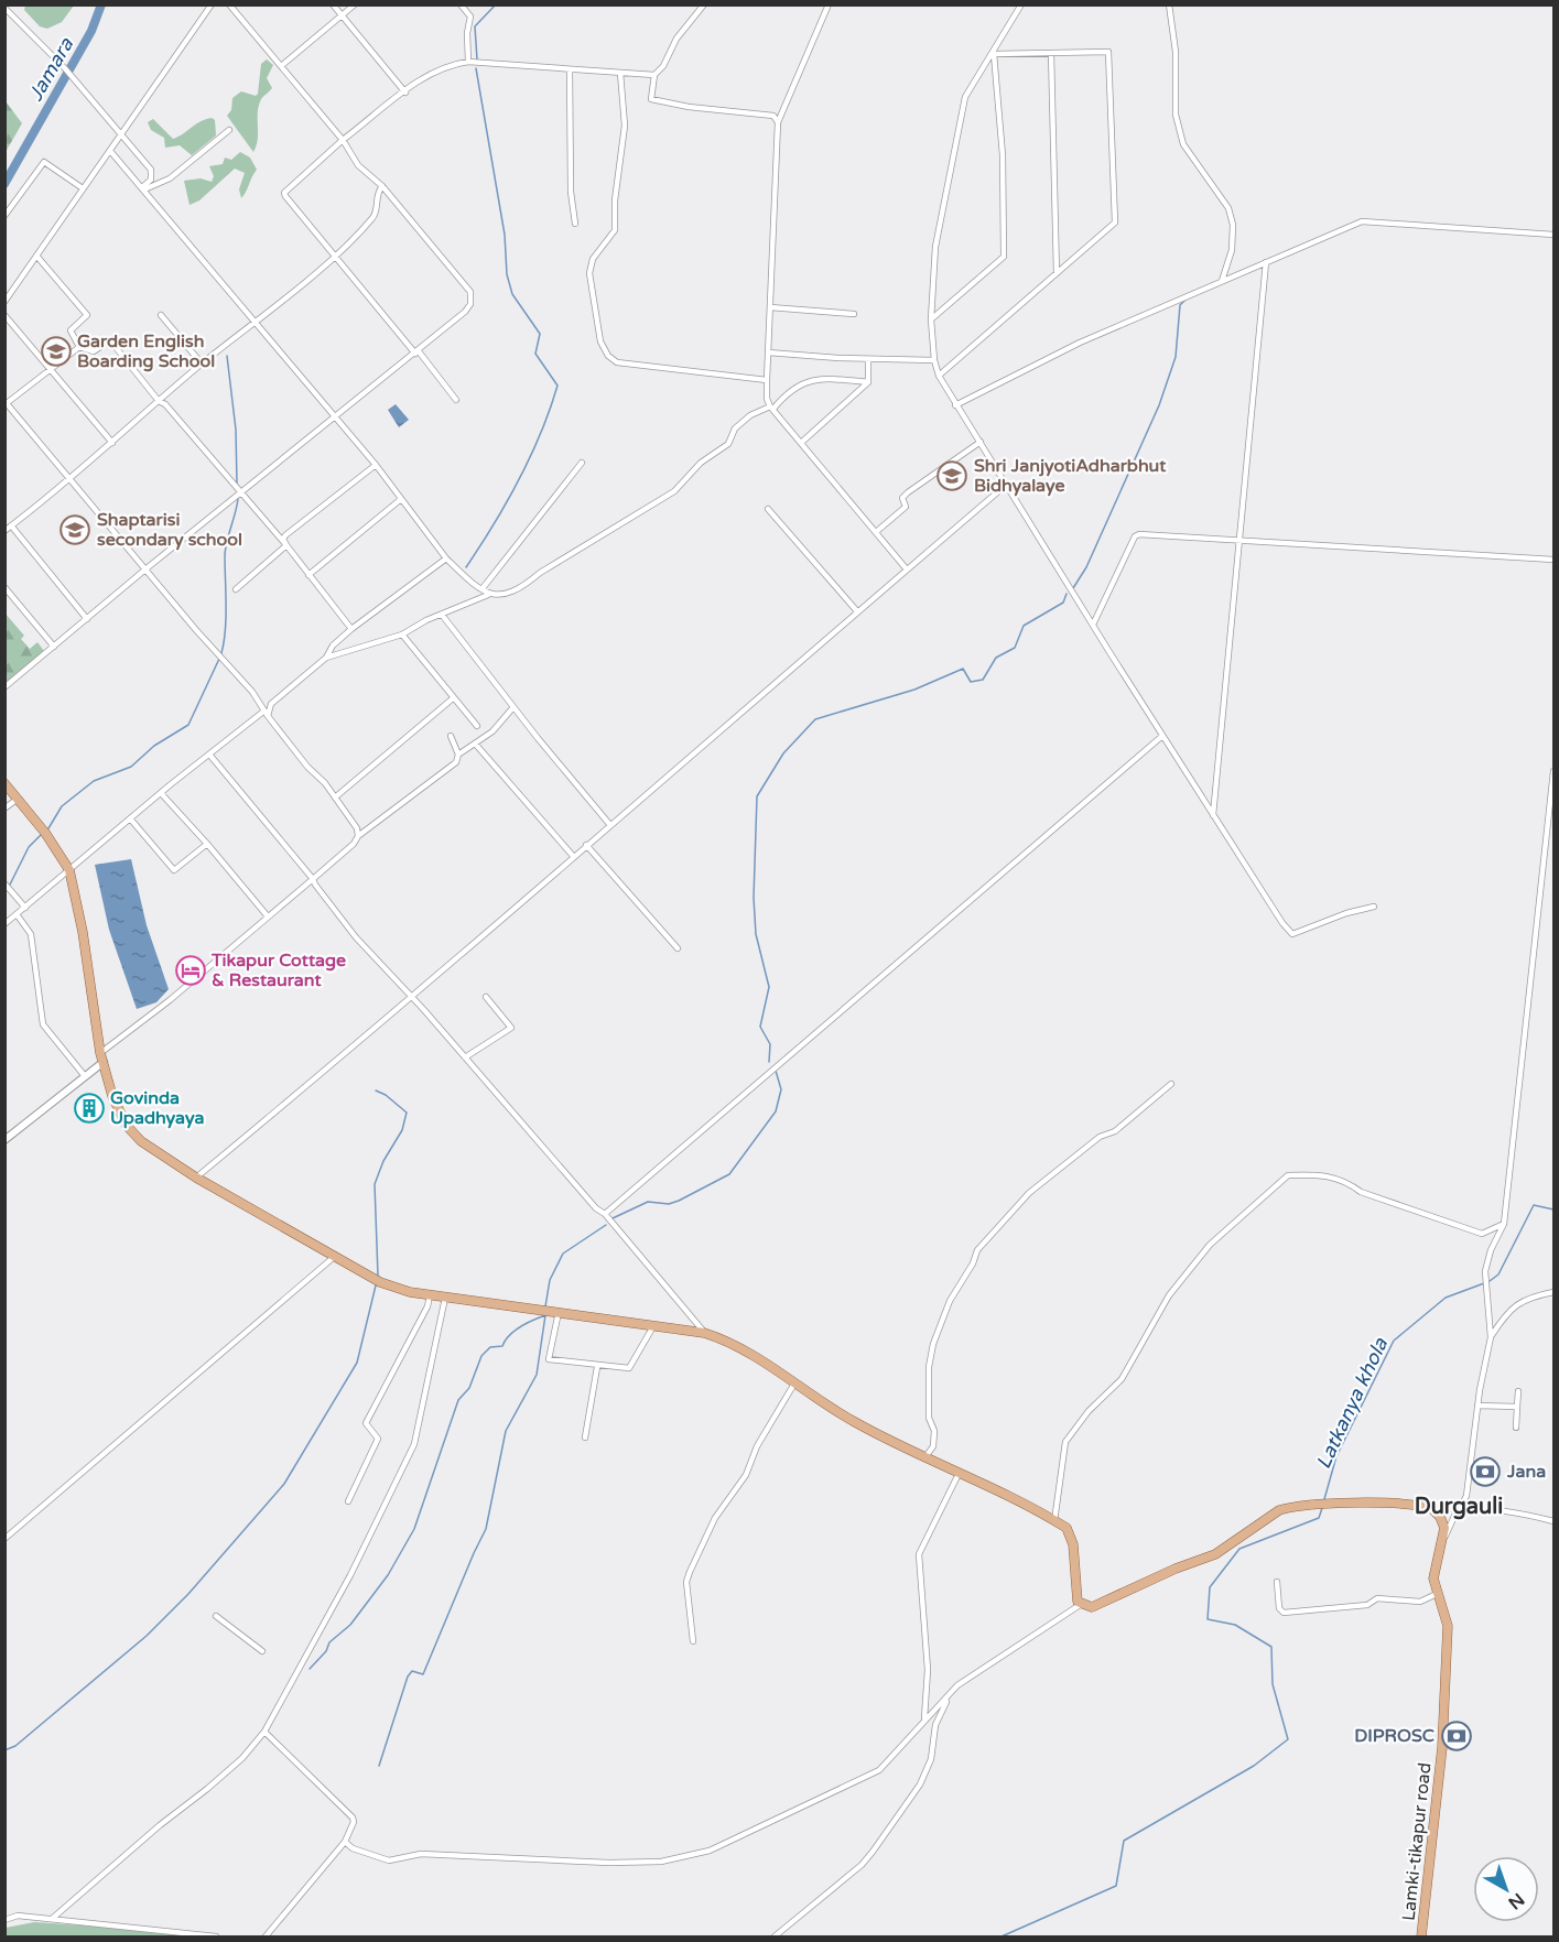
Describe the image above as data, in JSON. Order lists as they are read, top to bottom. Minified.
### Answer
{"streets":{"main road":["Lamki-tikapur road"]},"districts":["Durgauli"],"water":["Jamara","Latkanya khola"],"places":{"school or university":["Garden English Boarding School","Shri JanjyotiAdharbhut Bidhyalaye","Shaptarisi secondary school"],"hotel":["Tikapur Cottage & Restaurant"],"building":["Govinda Upadhyaya"],"bank":["Jana","DIPROSC"]},"north":"bottom right"}
